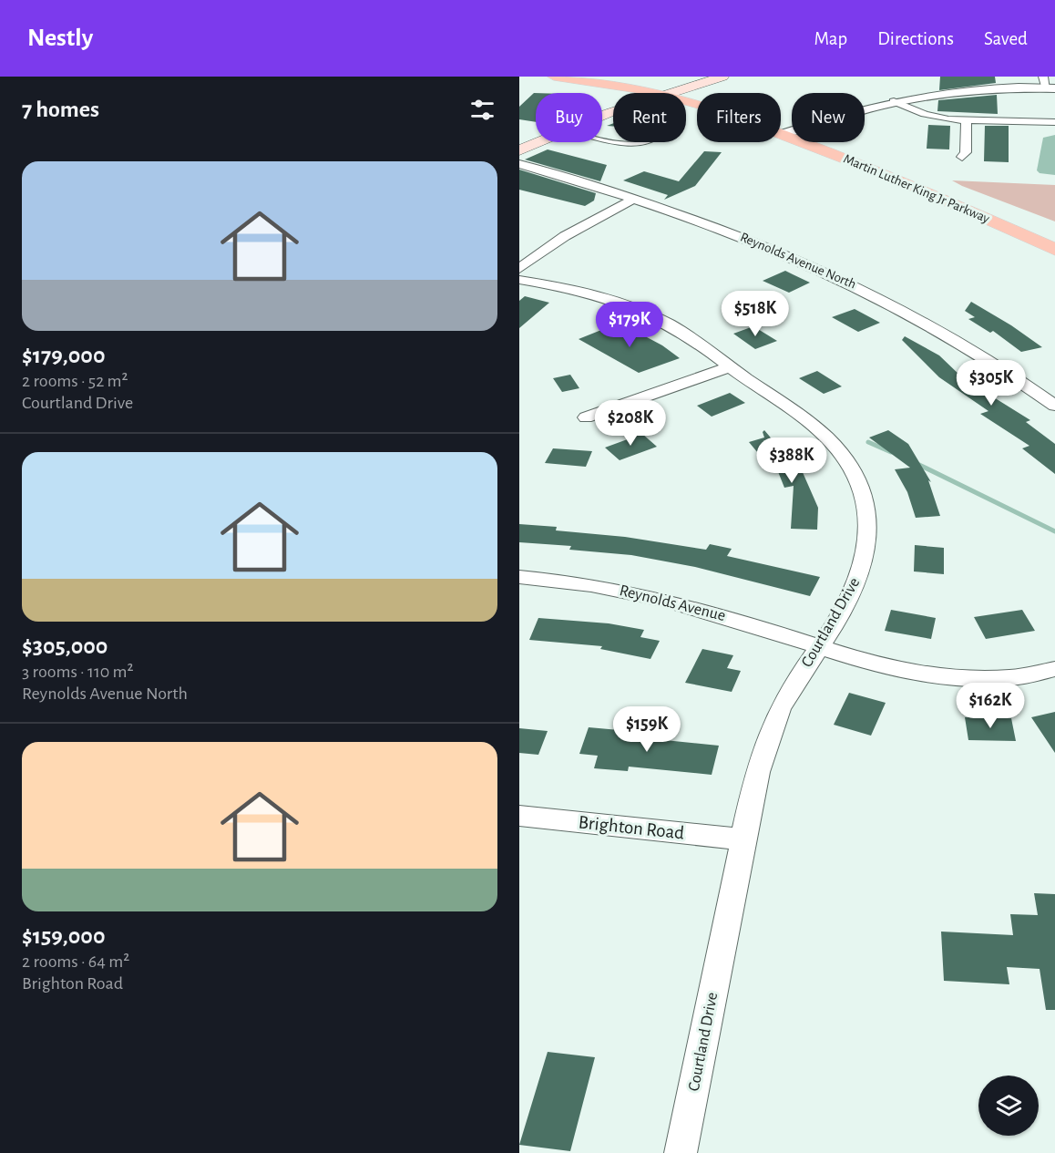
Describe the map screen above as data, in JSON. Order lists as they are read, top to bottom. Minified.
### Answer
{"streets":{"main road":["Martin Luther King Jr Parkway"],"street":["Reynolds Avenue North","Reynolds Avenue","Courtland Drive","Brighton Road"]},"crossings":[["Reynolds Avenue","Courtland Drive"],["Courtland Drive","Brighton Road"]],"page":{"header":"Nestly","nav":["Map","Directions","Saved"],"heading":"7 homes","chip":["Buy","Rent","Filters","New"],"list":[{"name":"$179,000","note":"2 rooms · 52 m² · Courtland Drive"},{"name":"$305,000","note":"3 rooms · 110 m² · Reynolds Avenue North"},{"name":"$159,000","note":"2 rooms · 64 m² · Brighton Road"}],"price":["$518K","$179K","$305K","$208K","$388K","$162K","$159K"]}}
